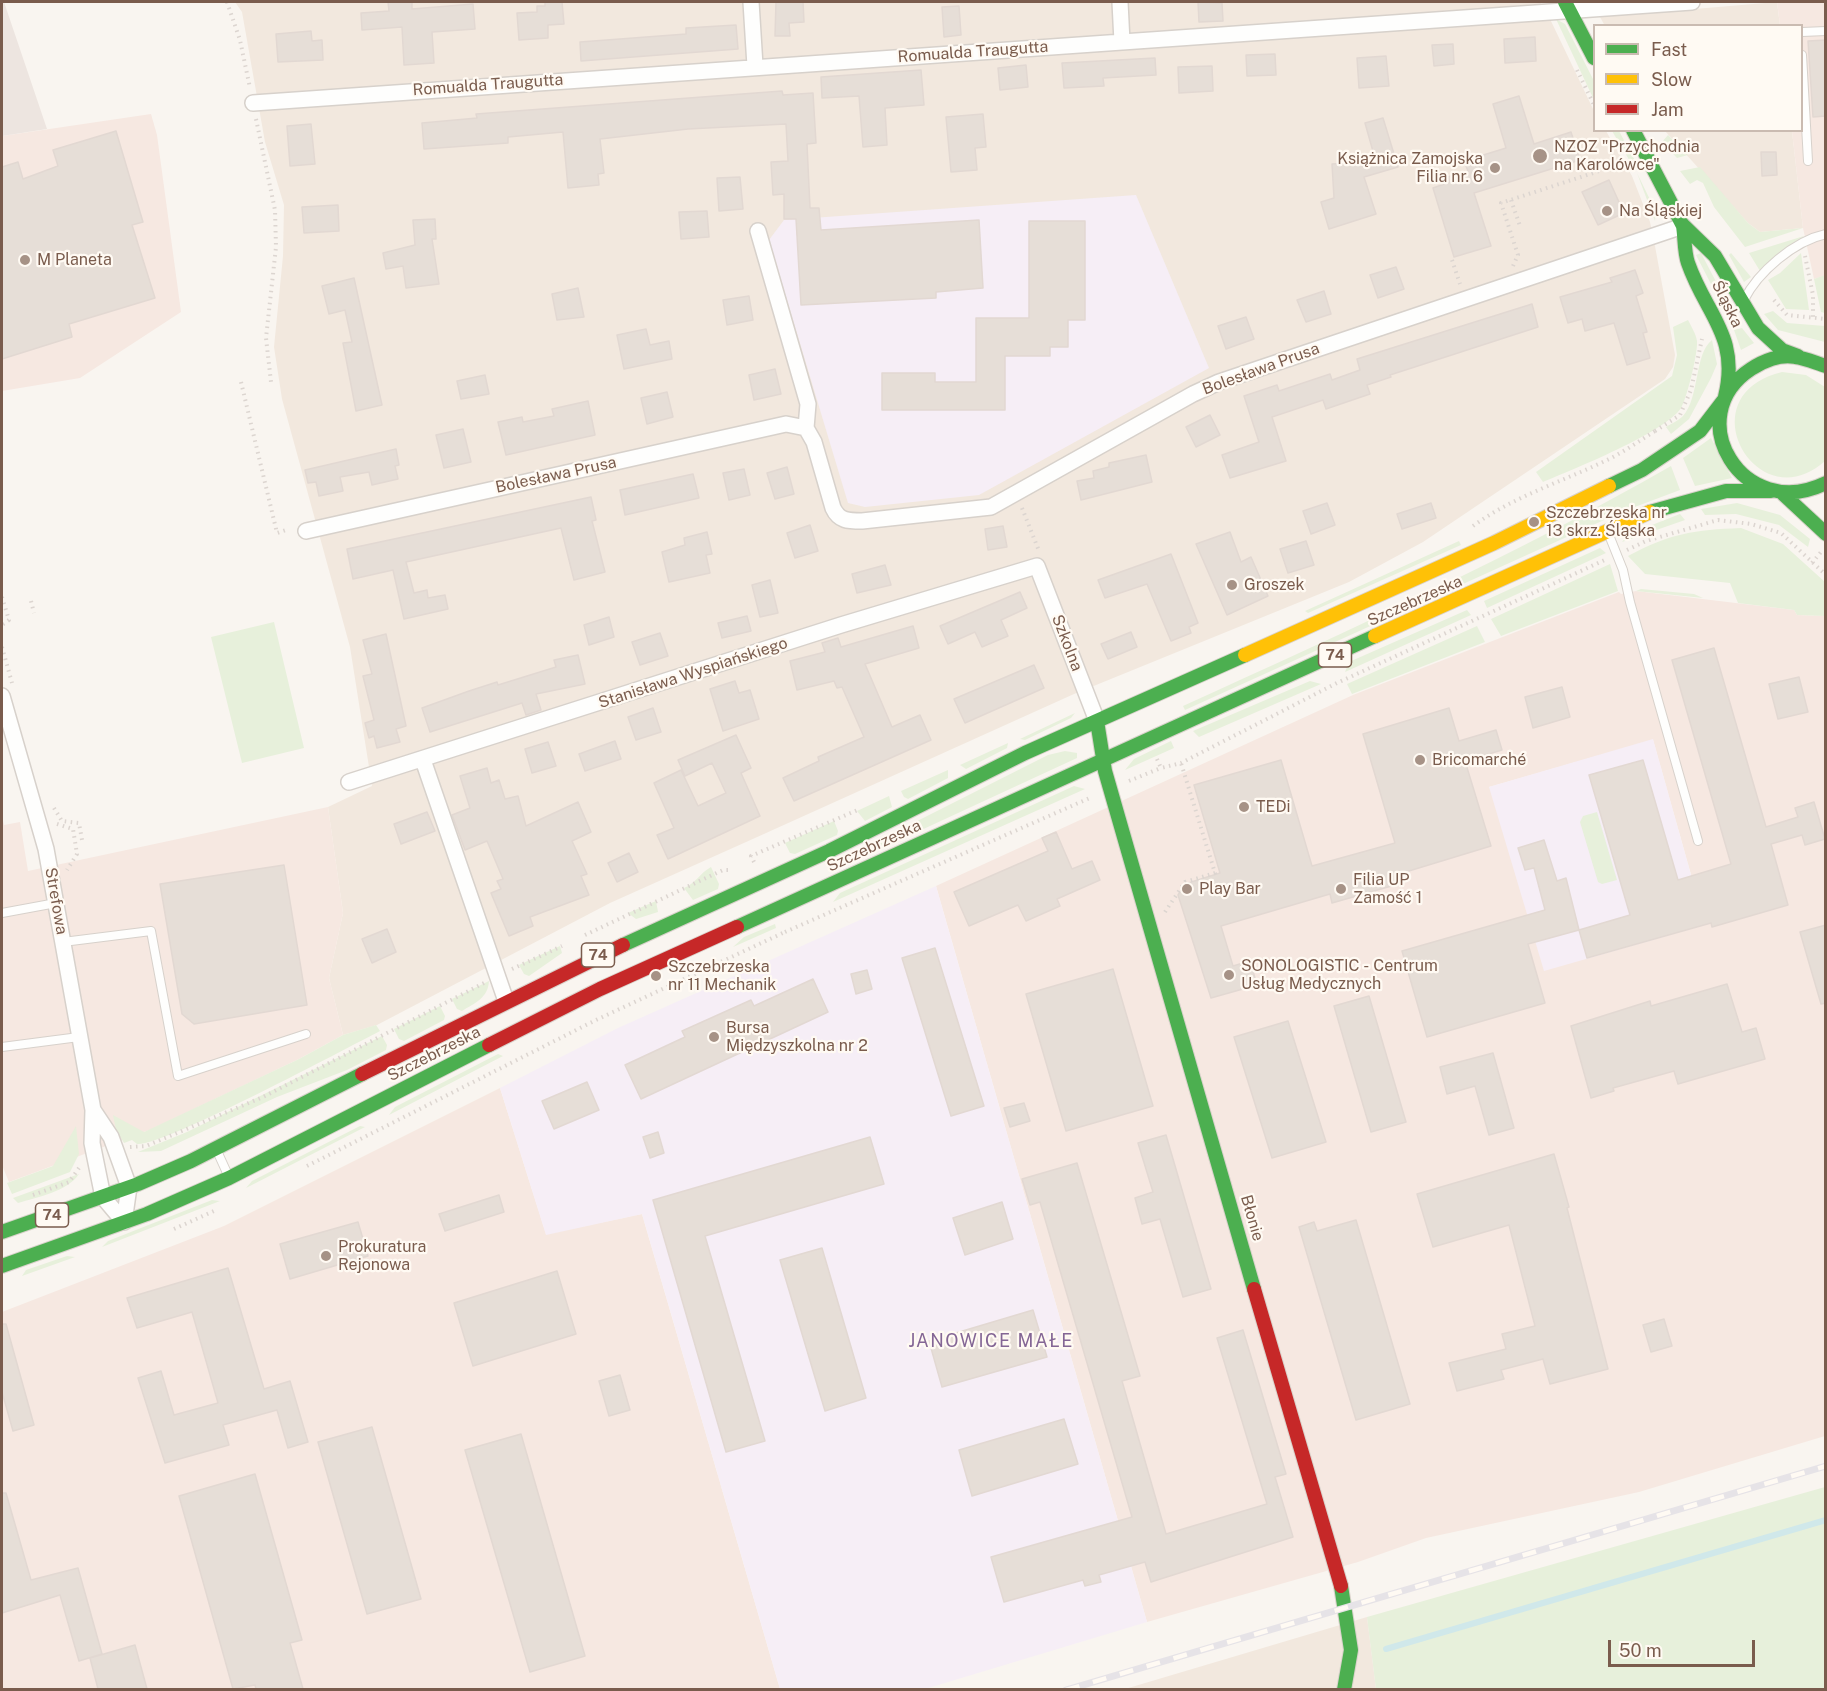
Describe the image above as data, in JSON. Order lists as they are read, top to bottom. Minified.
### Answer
{"streets":{"main road":["Śląska","Szczebrzeska","74","Błonie"],"street":["Romualda Traugutta","Bolesława Prusa","Szkolna","Stanisława Wyspiańskiego","Strefowa"]},"crossings":[["Śląska","Bolesława Prusa"],["Śląska","Szczebrzeska"],["Śląska","74"],["Szczebrzeska","Szkolna"],["Szczebrzeska","74"],["Szczebrzeska","Strefowa"],["Szczebrzeska","Błonie"],["Szkolna","Stanisława Wyspiańskiego"],["Szkolna","Błonie"]],"districts":["JANOWICE MAŁE"],"places":["NZOZ \"Przychodnia na Karolówce\"","Książnica Zamojska Filia nr. 6","Na Śląskiej","M Planeta","Szczebrzeska nr 13 skrz. Śląska","Groszek","Bricomarché","TEDi","Play Bar","Filia UP Zamość 1","SONOLOGISTIC - Centrum Usług Medycznych","Szczebrzeska nr 11 Mechanik","Bursa Międzyszkolna nr 2","Prokuratura Rejonowa"],"legend":["Fast","Slow","Jam"],"scale_bar":"50 m"}
